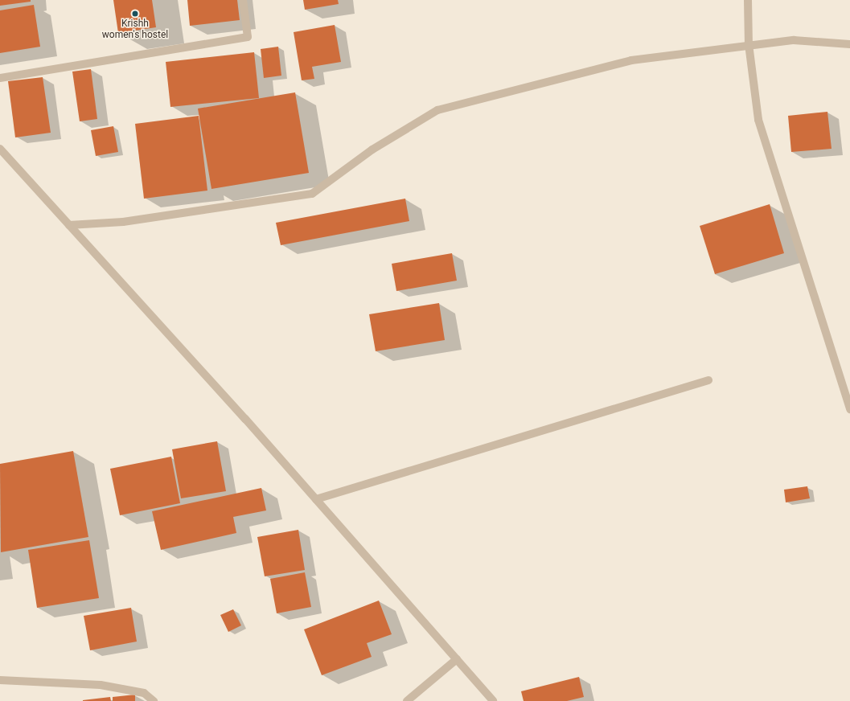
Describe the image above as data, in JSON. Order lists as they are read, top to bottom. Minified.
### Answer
{"places":["Krishh women's hostel"]}
